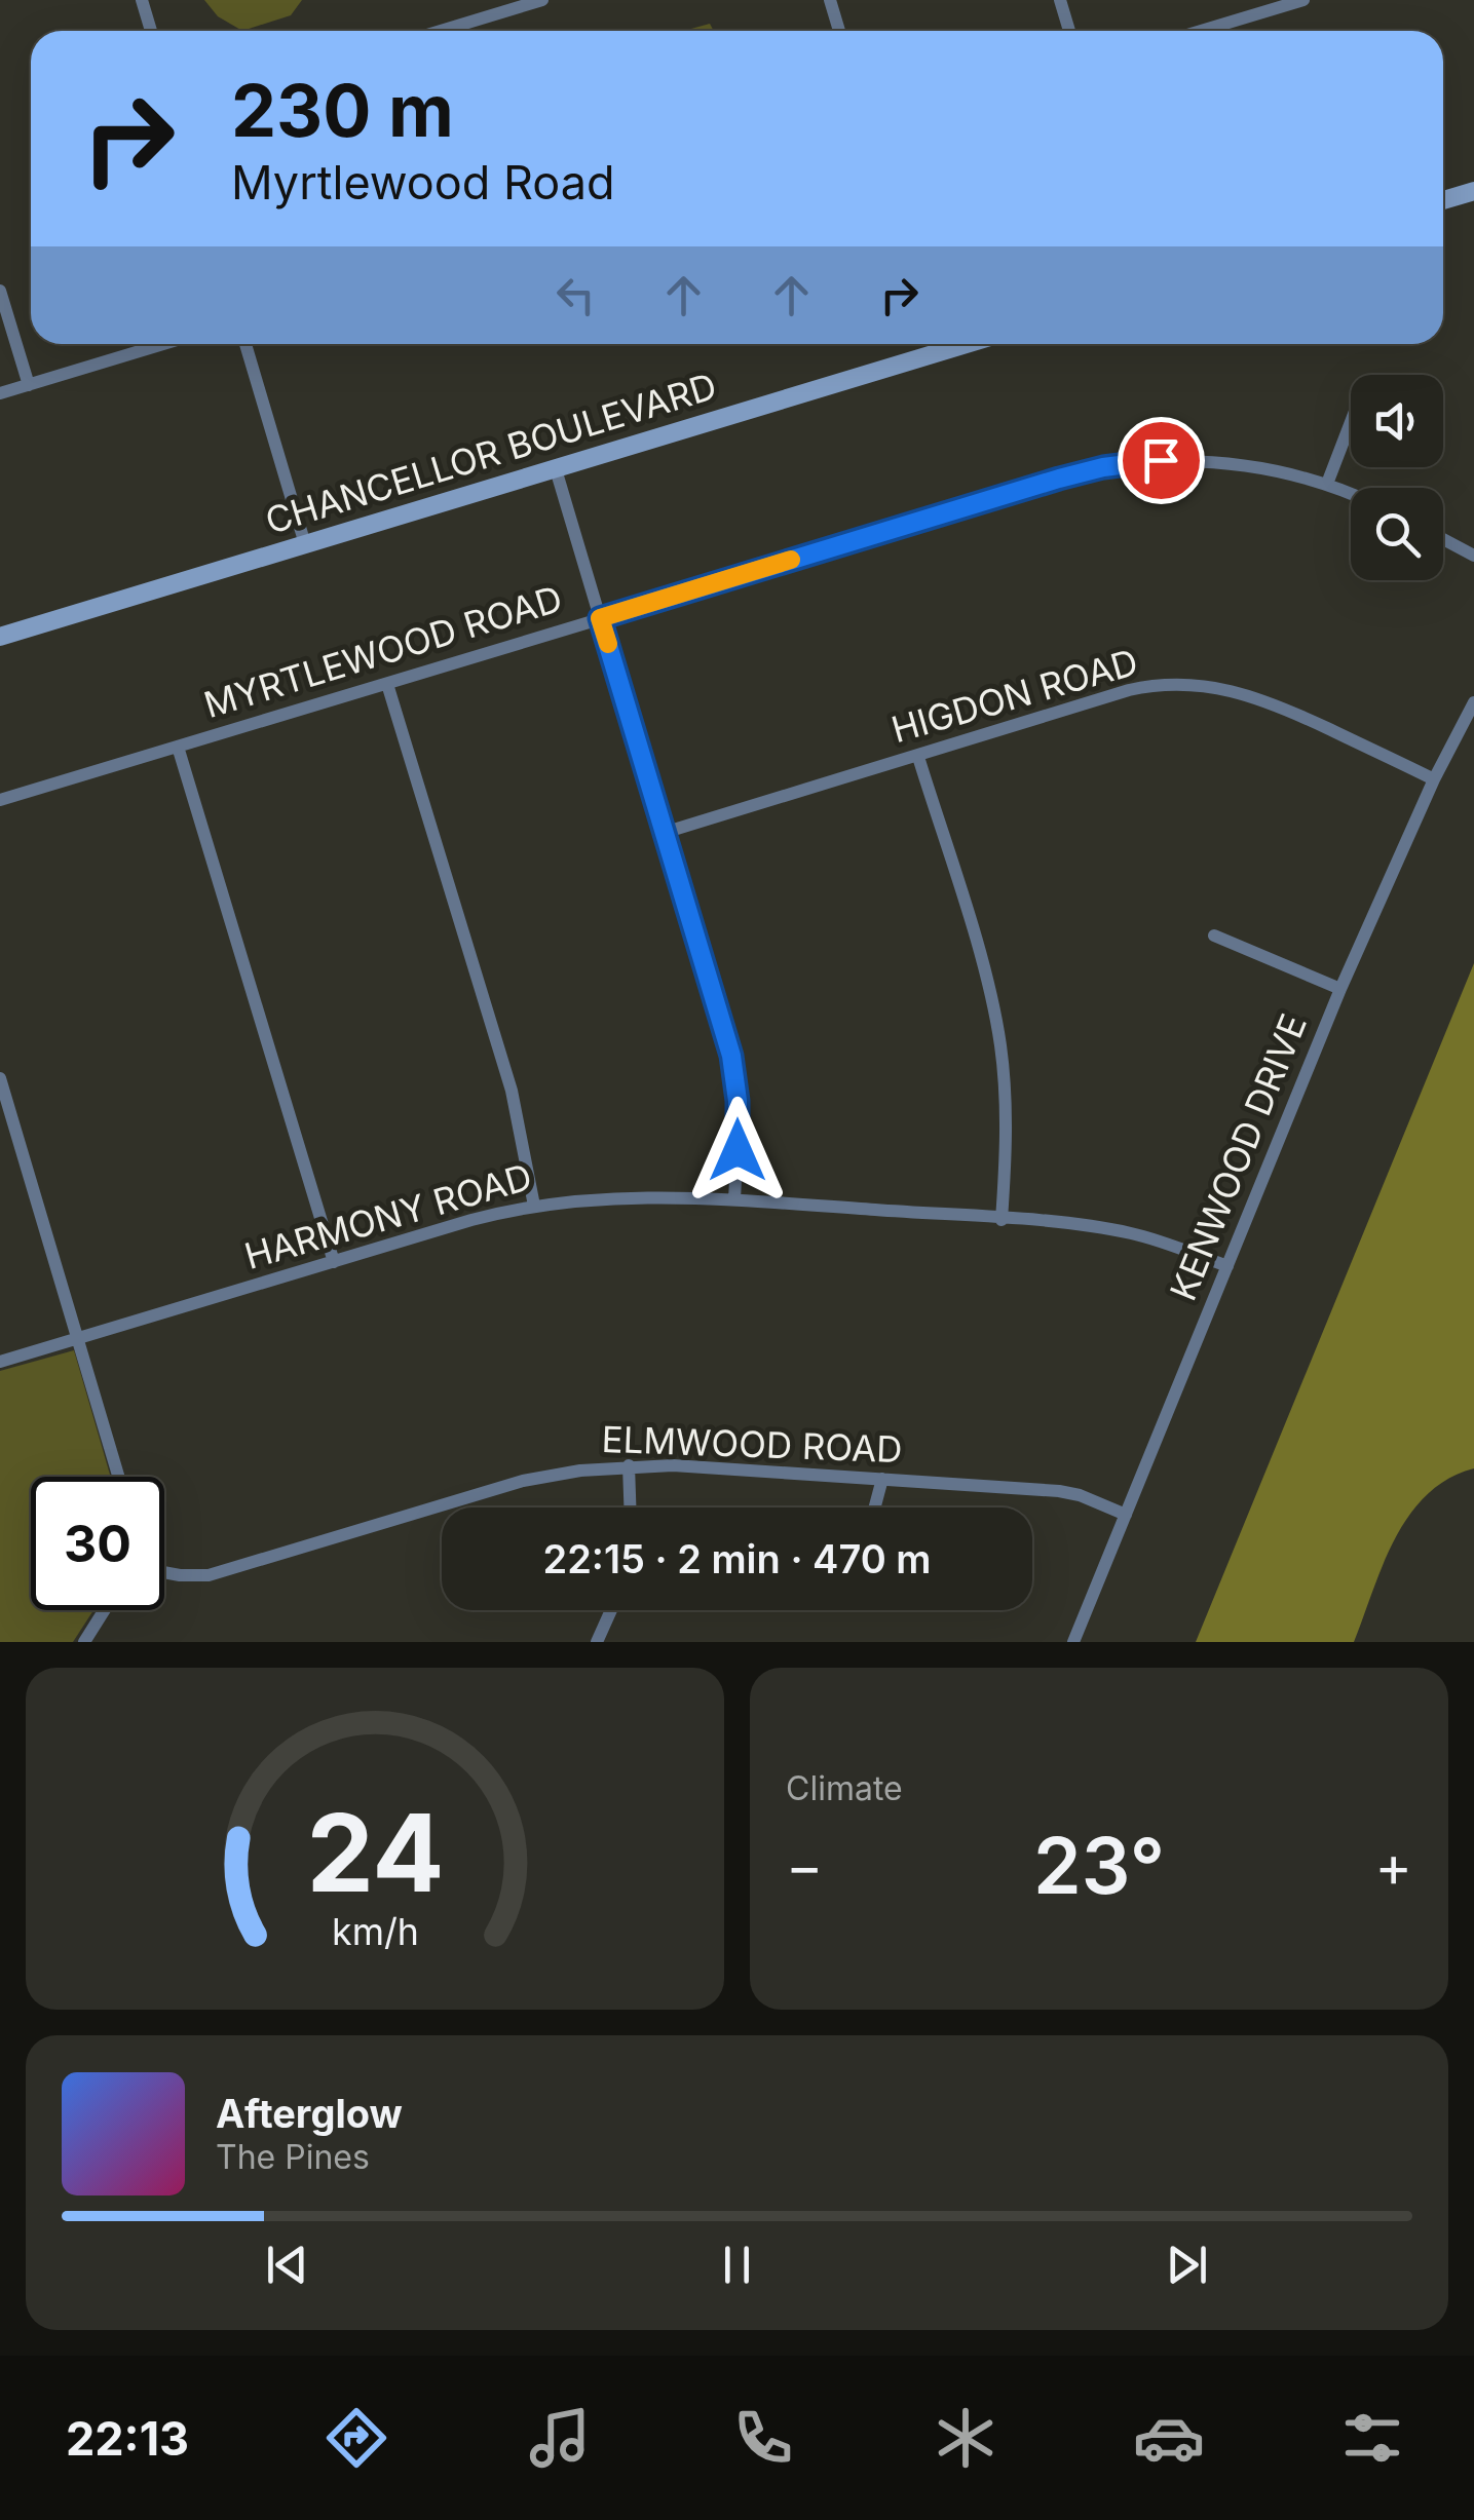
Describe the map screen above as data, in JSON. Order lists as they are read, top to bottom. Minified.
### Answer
{"streets":{"street":["CHANCELLOR BOULEVARD","MYRTLEWOOD ROAD","HIGDON ROAD","KENWOOD DRIVE","HARMONY ROAD","ELMWOOD ROAD"]},"crossings":[["HIGDON ROAD","KENWOOD DRIVE"],["KENWOOD DRIVE","HARMONY ROAD"],["KENWOOD DRIVE","ELMWOOD ROAD"]],"page":{"turn":["230 m","Myrtlewood Road"],"limit":"30","trip":"22:15 · 2 min · 470 m","tile":"Climate","heat":["−","23°","+"],"song":["Afterglow","The Pines"],"tabs":"22:13","gauge":["24","km/h"]}}
